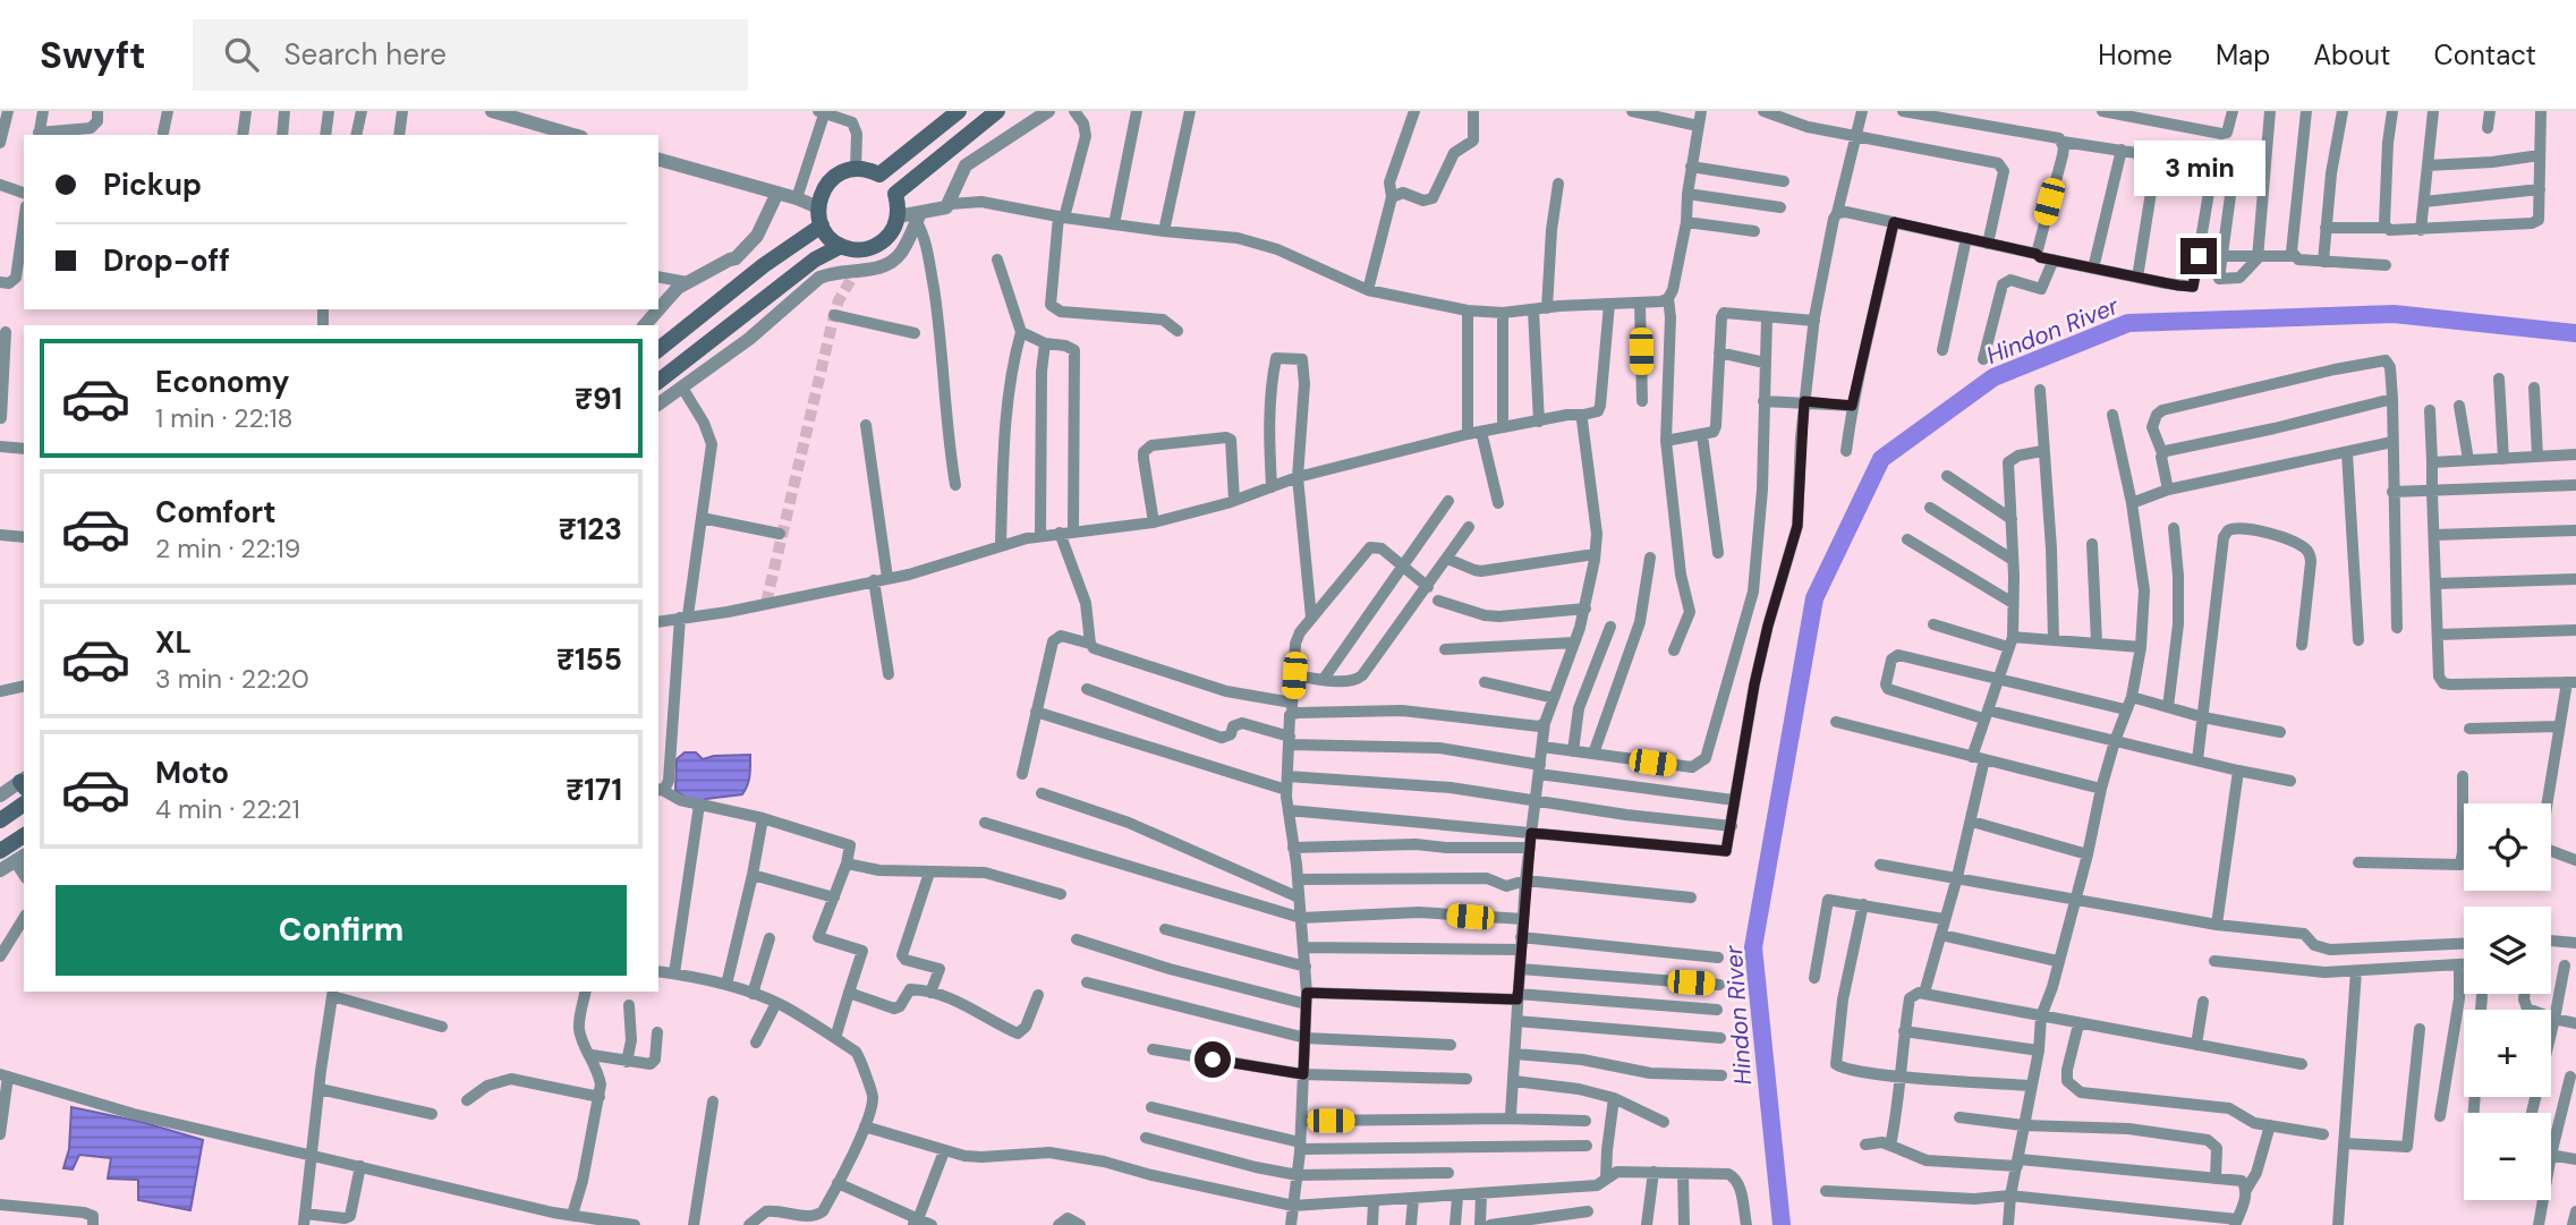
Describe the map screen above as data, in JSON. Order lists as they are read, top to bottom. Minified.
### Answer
{"water":["Hindon River"],"page":{"header":"Swyft","search":"Search here","nav":["Home","Map","About","Contact"],"banner":["Pickup","Drop-off"],"bubble":"3 min","list":[{"name":"Economy","note":"1 min · 22:18","value":"₹91"},{"name":"Comfort","note":"2 min · 22:19","value":"₹123"},{"name":"XL","note":"3 min · 22:20","value":"₹155"},{"name":"Moto","note":"4 min · 22:21","value":"₹171"}],"map_buttons":["+","−"],"buttons":"Confirm"}}
